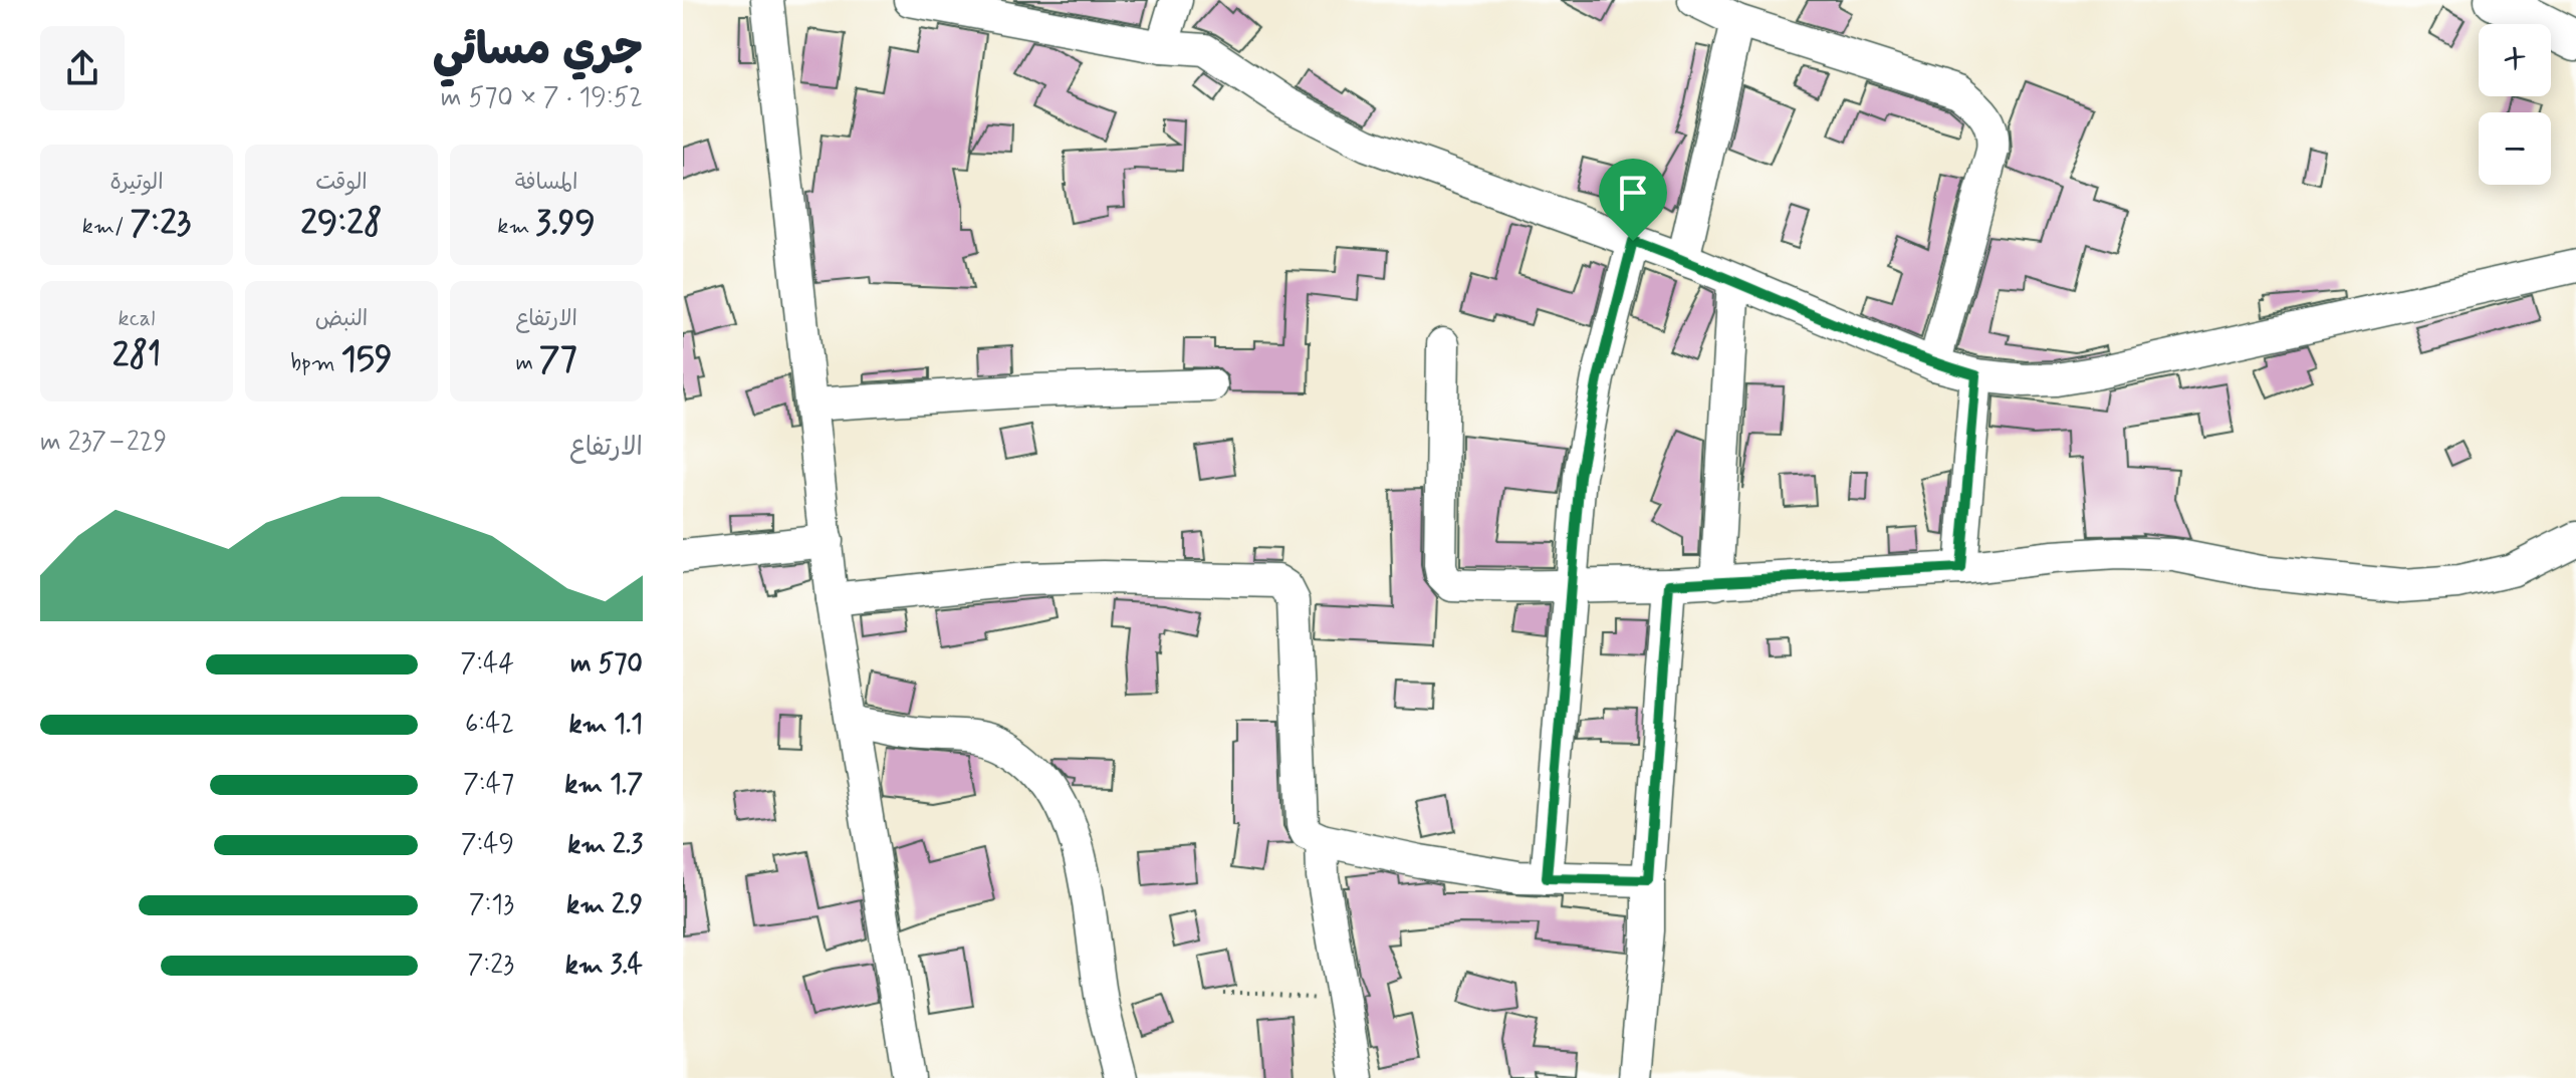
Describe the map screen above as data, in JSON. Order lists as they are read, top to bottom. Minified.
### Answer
{"page":{"heading":["جري مسائي","19:52 · 7 × 570 m"],"map_buttons":["+","−"],"stats":[["المسافة","3.99 km"],["الوقت","29:28"],["الوتيرة","7:23 /km"],["الارتفاع","77 m"],["النبض","159 bpm"],["kcal","281"]],"chart":["الارتفاع","229–237 m"],"list":[{"name":"570 m","note":"7:44"},{"name":"1.1 km","note":"6:42"},{"name":"1.7 km","note":"7:47"},{"name":"2.3 km","note":"7:49"},{"name":"2.9 km","note":"7:13"},{"name":"3.4 km","note":"7:23"}]}}
